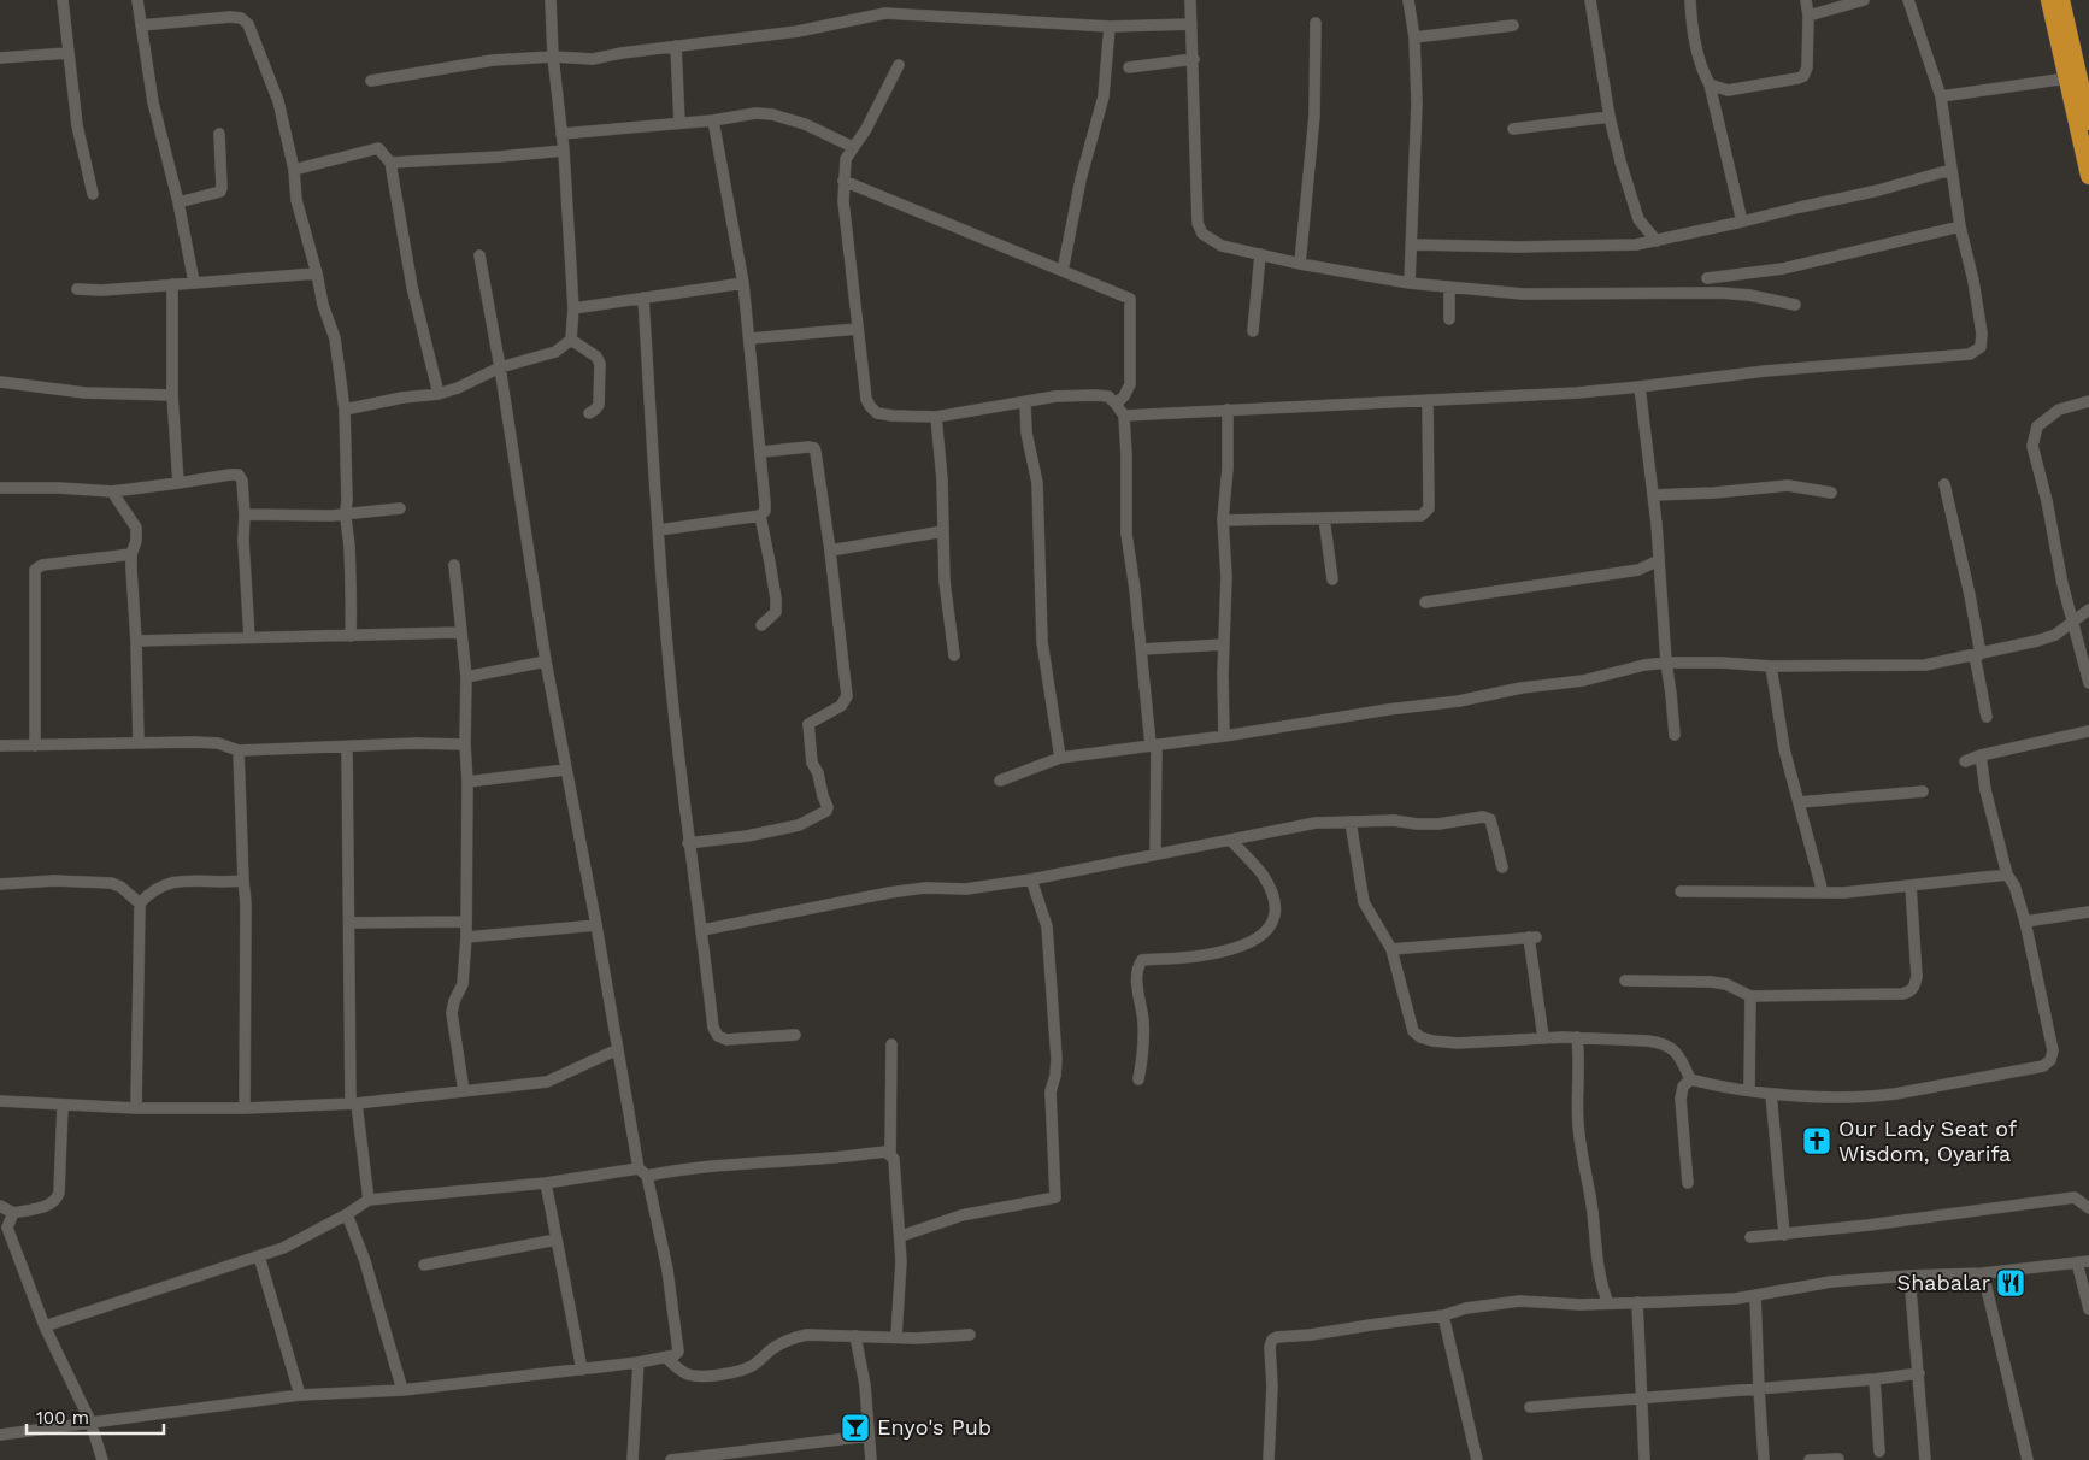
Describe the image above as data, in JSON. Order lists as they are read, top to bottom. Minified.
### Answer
{"places":{"church":["Our Lady Seat of Wisdom, Oyarifa"],"restaurant":["Shabalar"],"bar":["Enyo's Pub"]},"scale_bar":"100 m"}
